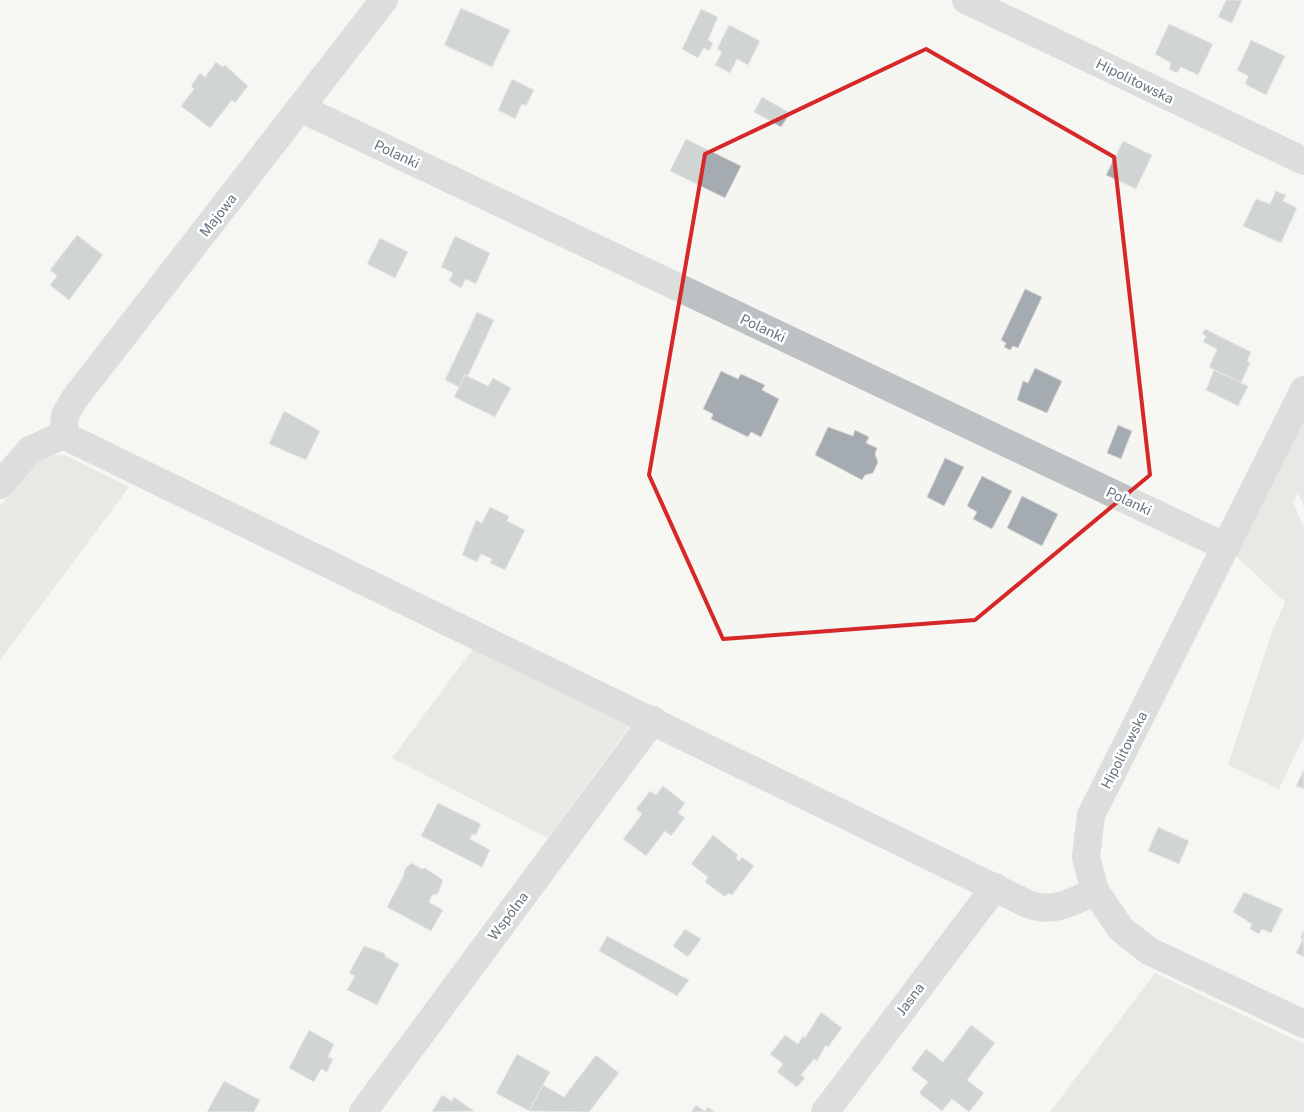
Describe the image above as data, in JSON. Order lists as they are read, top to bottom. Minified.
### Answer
{"streets":{"street":["Hipolitowska","Polanki","Majowa","Wspólna","Jasna"]},"crossings":[["Hipolitowska","Polanki"],["Polanki","Majowa"]]}
